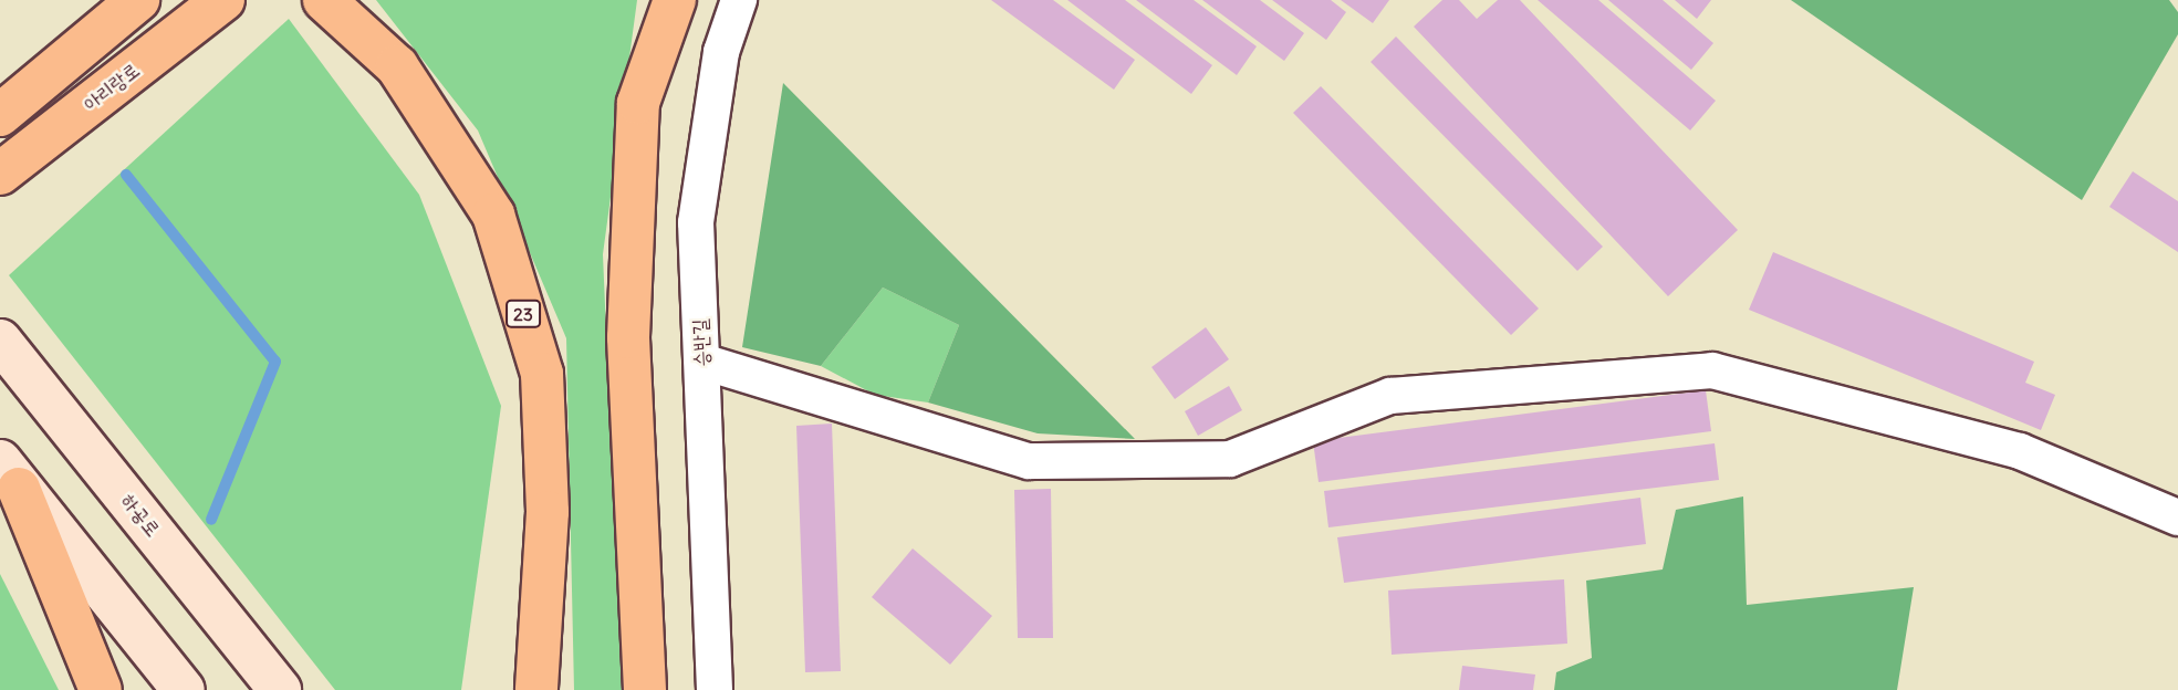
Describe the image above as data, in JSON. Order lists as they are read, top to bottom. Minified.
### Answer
{"streets":{"highway":["아리랑로","23"],"street":["승반길","하공로"]}}
